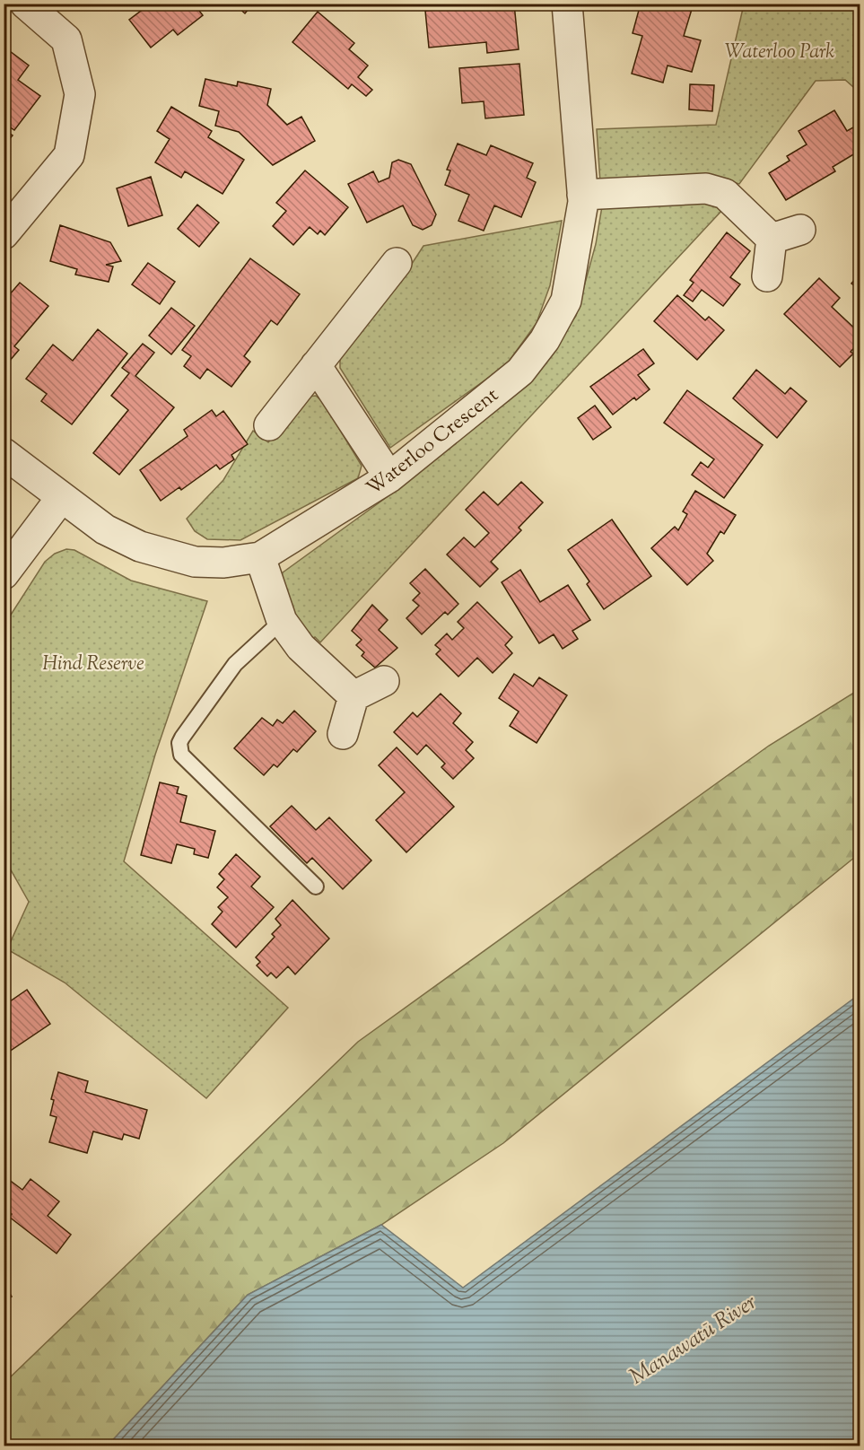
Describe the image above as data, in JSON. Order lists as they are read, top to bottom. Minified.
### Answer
{"streets":{"street":["Waterloo Crescent"]},"water":["Manawatū River"],"parks":["Waterloo Park","Hind Reserve"]}
